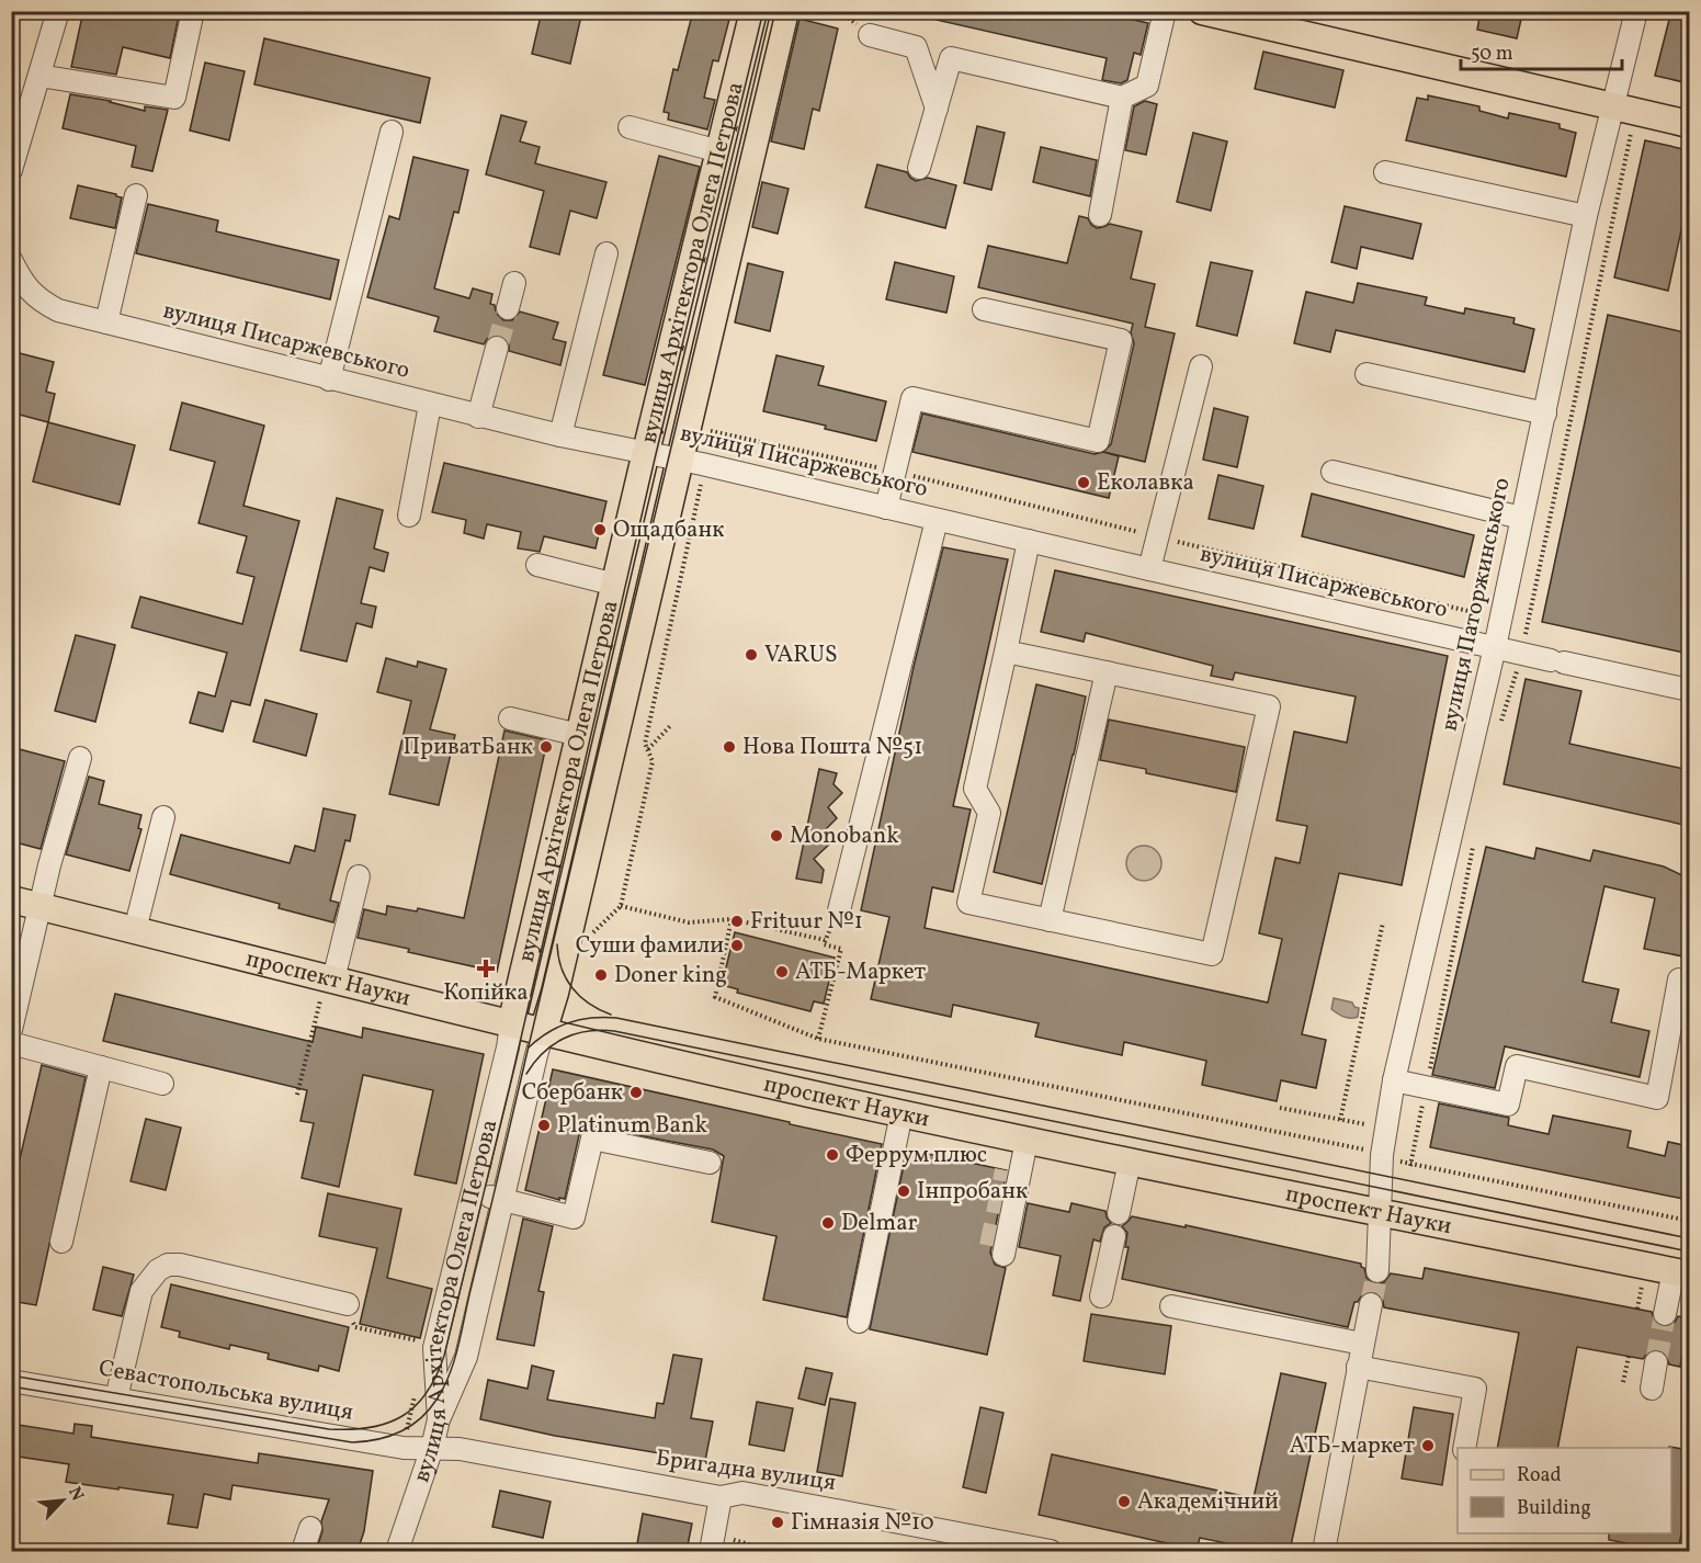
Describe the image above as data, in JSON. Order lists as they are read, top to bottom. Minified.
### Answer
{"streets":{"main road":["вулиця Архітектора Олега Петрова","проспект Науки"],"street":["вулиця Писаржевського","вулиця Паторжинського","Севастопольська вулиця","Бригадна вулиця"]},"crossings":[["вулиця Архітектора Олега Петрова","вулиця Писаржевського"],["вулиця Архітектора Олега Петрова","проспект Науки"],["вулиця Архітектора Олега Петрова","Севастопольська вулиця"],["вулиця Архітектора Олега Петрова","Бригадна вулиця"],["вулиця Писаржевського","вулиця Паторжинського"],["вулиця Паторжинського","проспект Науки"],["Севастопольська вулиця","Бригадна вулиця"]],"places":{"other":["Еколавка","Ощадбанк","VARUS","ПриватБанк","Нова Пошта №51","Monobank","Frituur №1","Суши фамили","АТБ-Маркет","Doner king","Сбербанк","Platinum Bank","Феррум плюс","Інпробанк","Delmar","АТБ-маркет","Академічний","Гімназія №10"],"health":["Копійка"]},"legend":["Road","Building"],"scale_bar":"50 m","north":"top right"}
